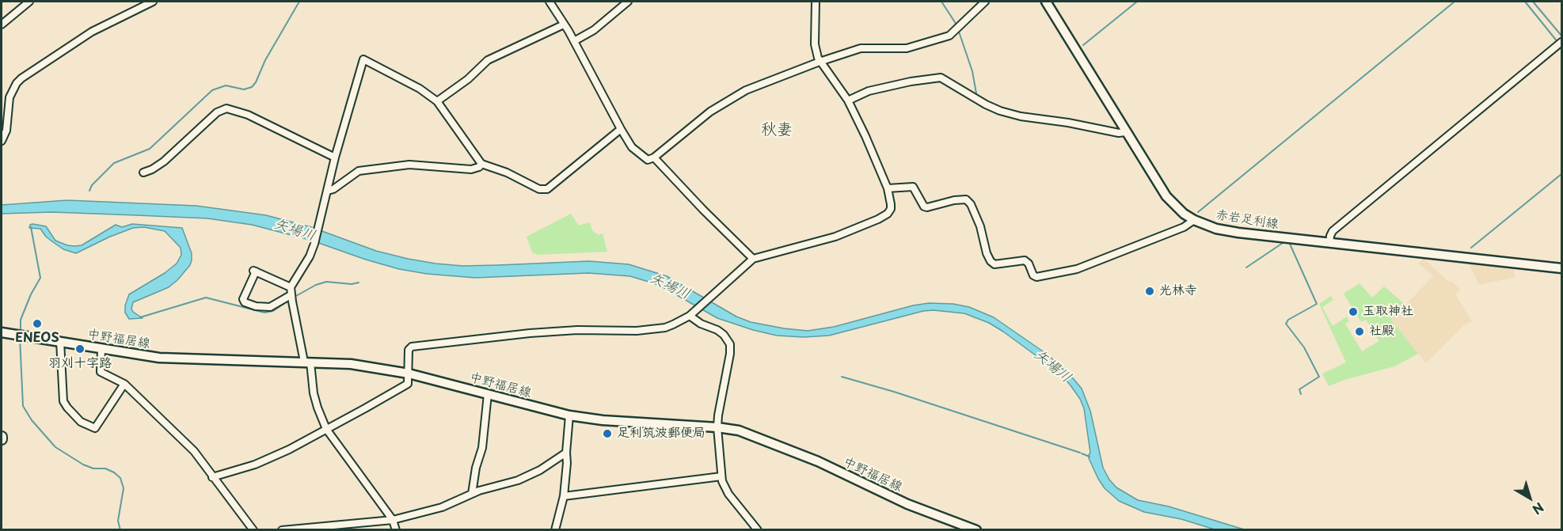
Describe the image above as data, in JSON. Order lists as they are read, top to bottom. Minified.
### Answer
{"streets":{"main road":["赤岩足利線","中野福居線"]},"districts":["秋妻"],"water":["矢場川"],"places":["光林寺","玉取神社","ENEOS","社殿","羽刈十字路","足利筑波郵便局"],"north":"bottom right"}
